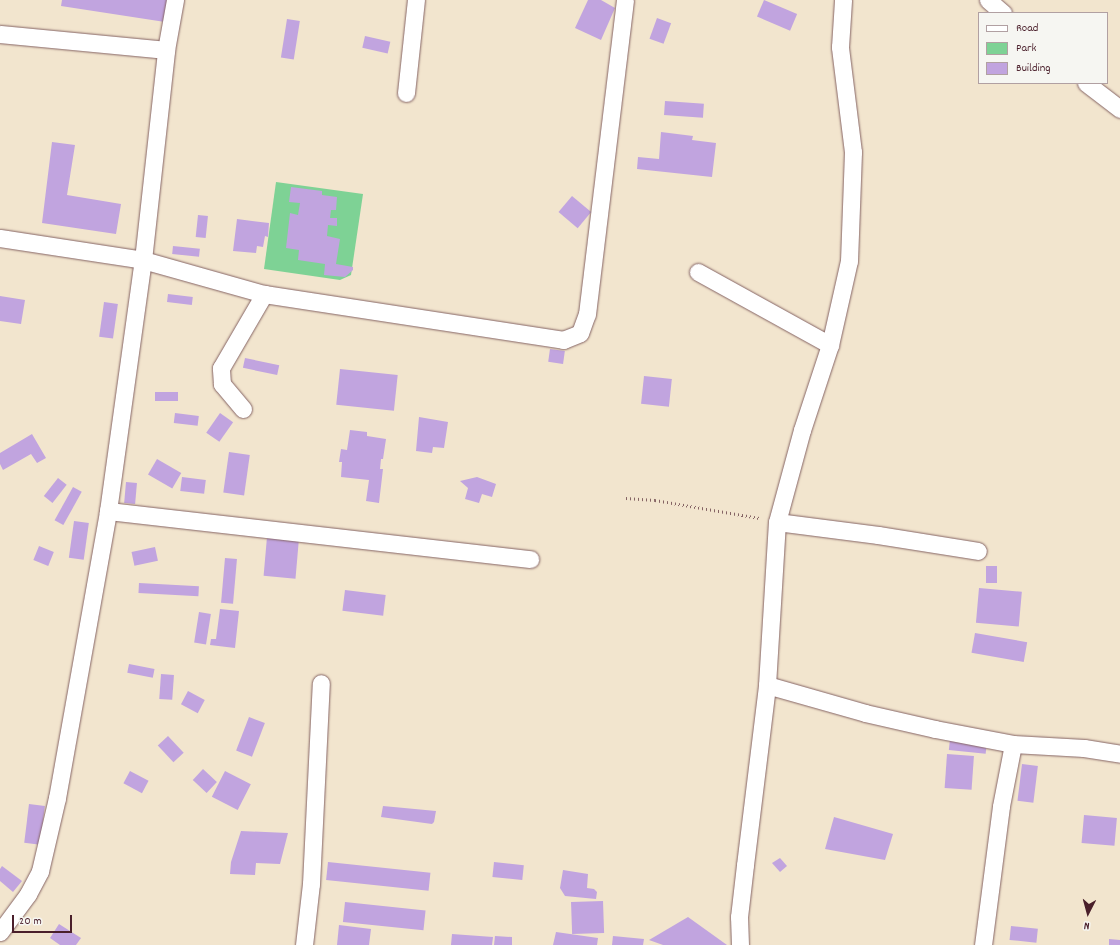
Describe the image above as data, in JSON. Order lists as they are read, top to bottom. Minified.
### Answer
{"legend":["Road","Park","Building"],"scale_bar":"20 m","north":"bottom"}
